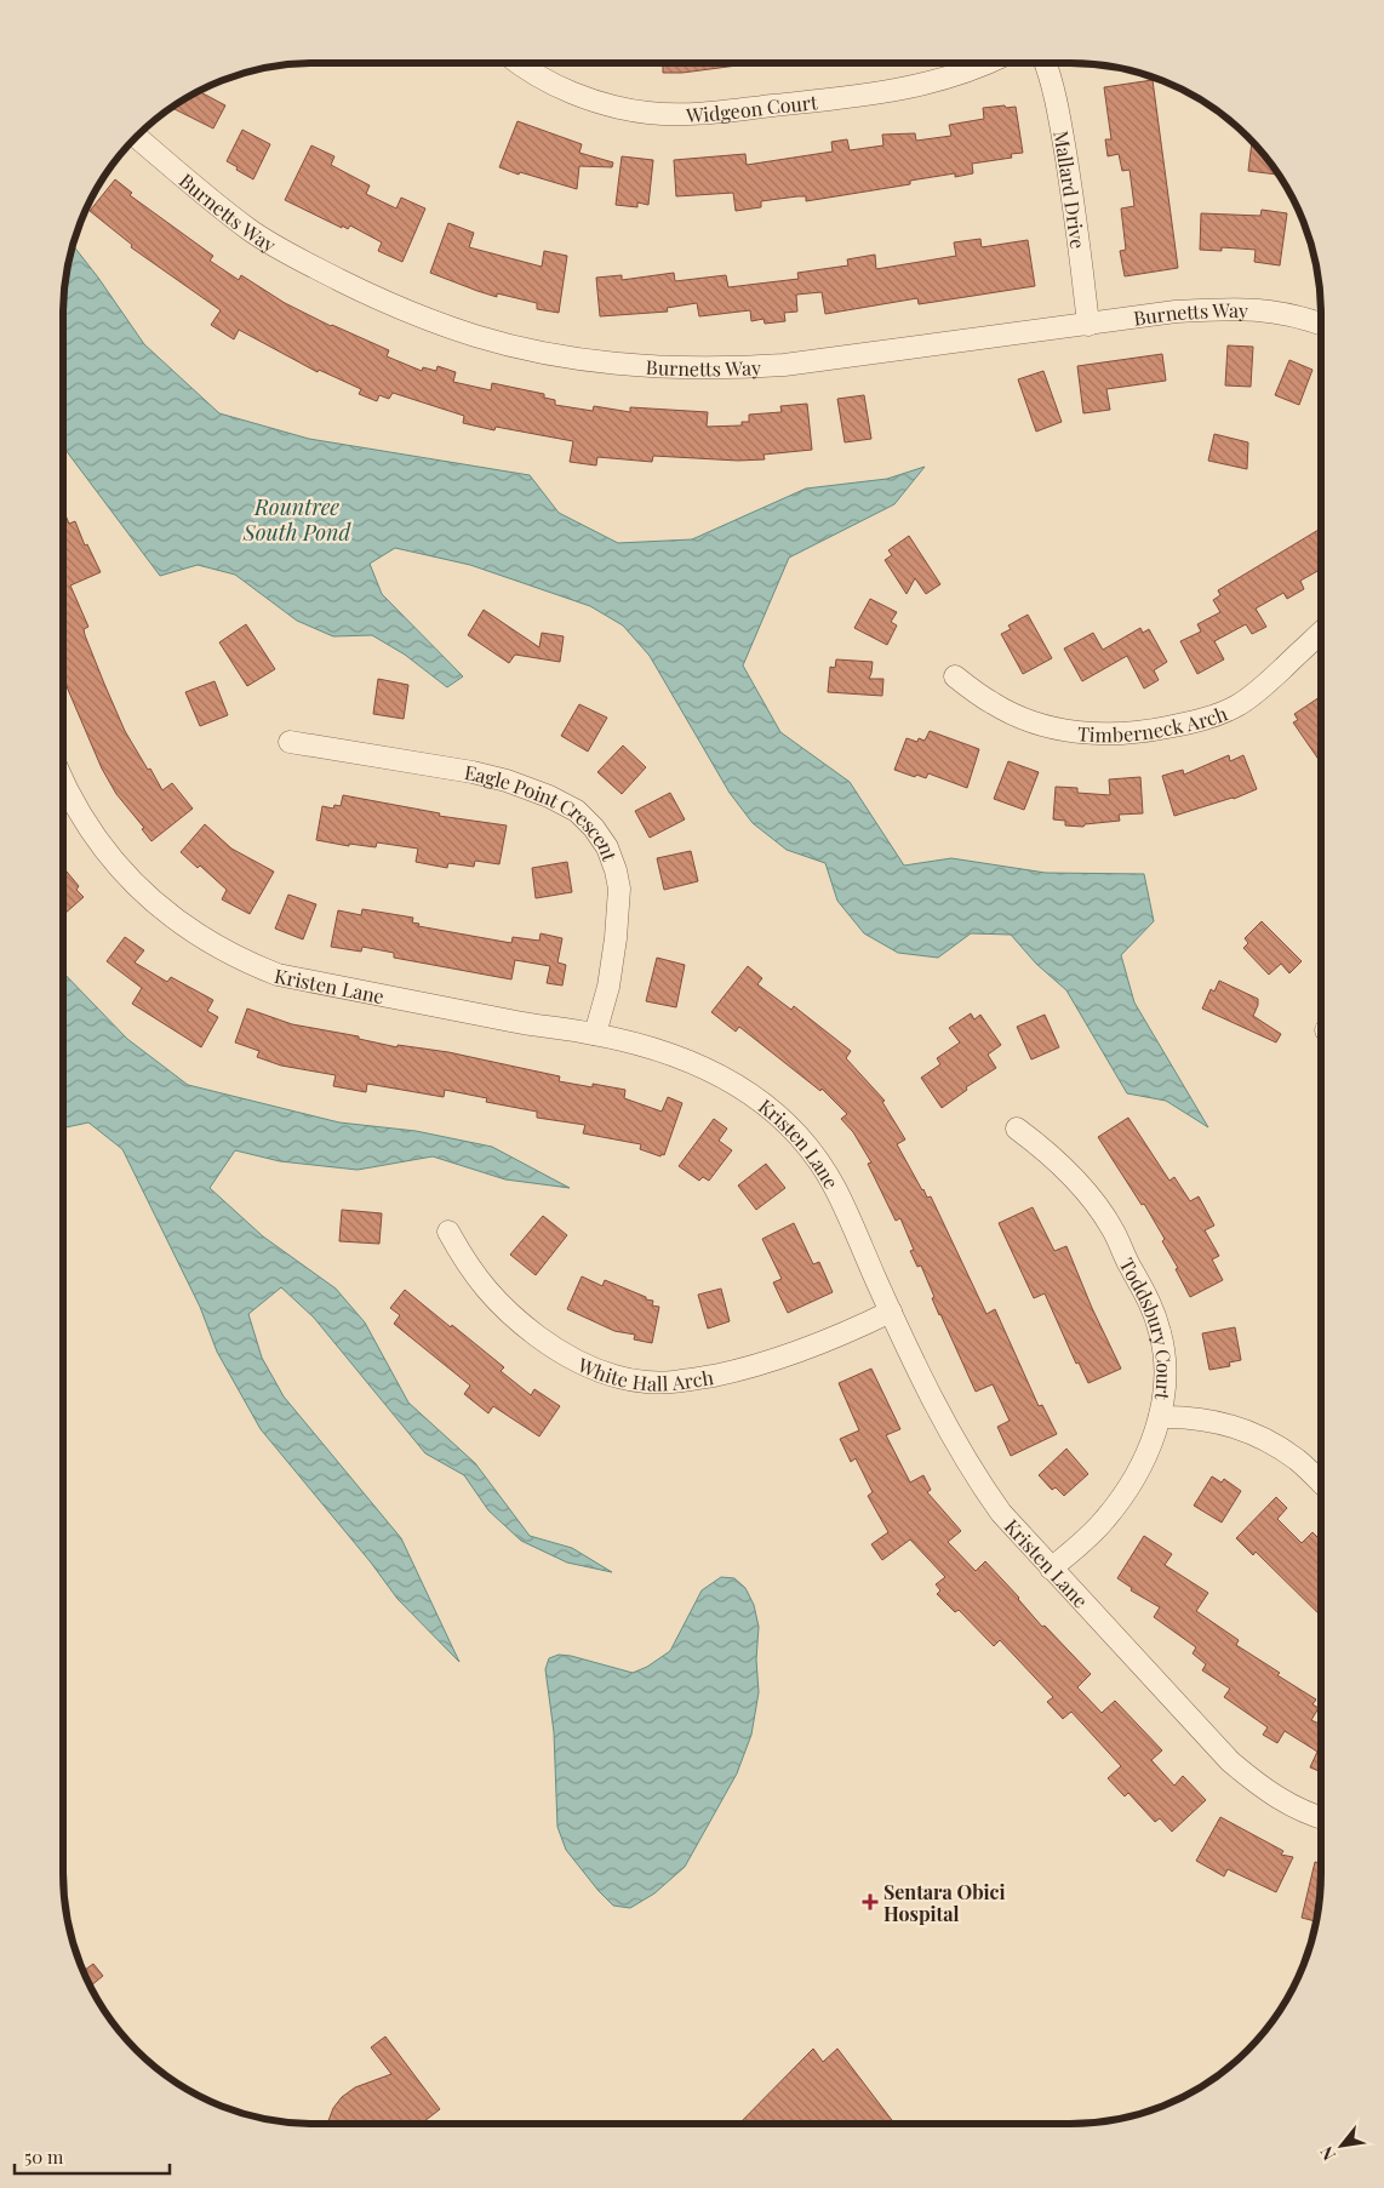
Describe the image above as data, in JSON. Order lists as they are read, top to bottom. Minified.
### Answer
{"streets":{"street":["Widgeon Court","Mallard Drive","Burnetts Way","Timberneck Arch","Eagle Point Crescent","Kristen Lane","Toddsbury Court","White Hall Arch"]},"crossings":[["Mallard Drive","Burnetts Way"],["Eagle Point Crescent","Kristen Lane"],["Kristen Lane","Toddsbury Court"],["Kristen Lane","White Hall Arch"]],"water":["Rountree South Pond"],"places":{"health":["Sentara Obici Hospital"]},"scale_bar":"50 m","north":"bottom left"}
